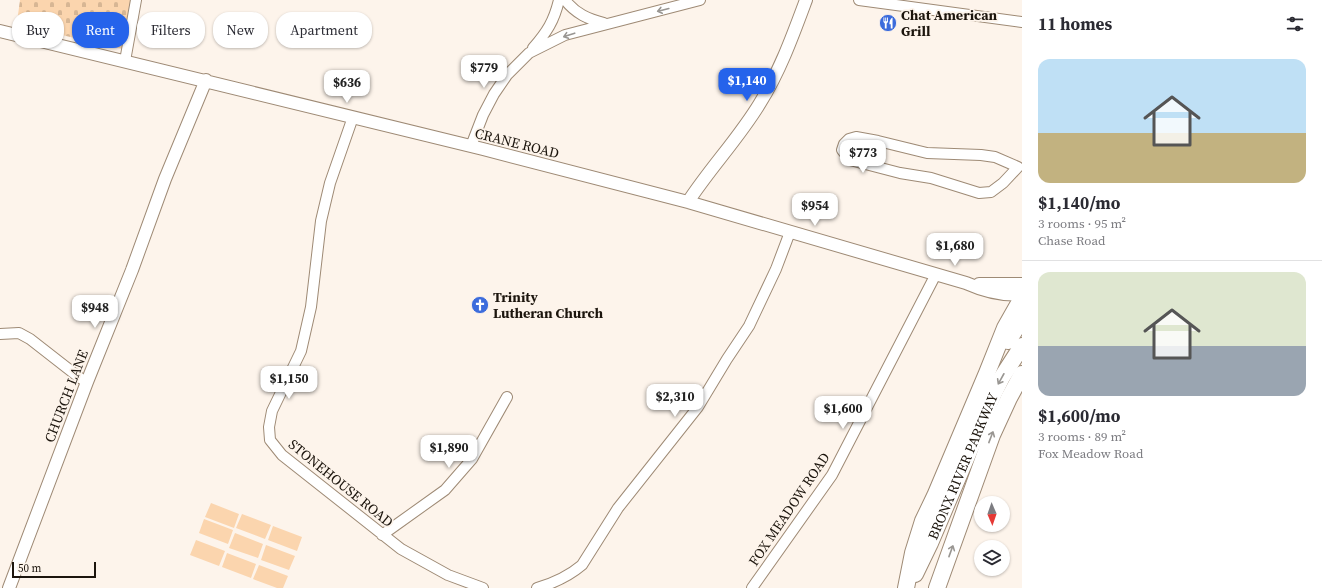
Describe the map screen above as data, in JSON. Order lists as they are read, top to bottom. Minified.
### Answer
{"streets":{"highway":["BRONX RIVER PARKWAY"],"street":["CRANE ROAD","CHURCH LANE","STONEHOUSE ROAD","FOX MEADOW ROAD"]},"crossings":[["CRANE ROAD","CHURCH LANE"],["CRANE ROAD","STONEHOUSE ROAD"],["CRANE ROAD","FOX MEADOW ROAD"]],"places":{"restaurant":["Chat American Grill"],"church":["Trinity Lutheran Church"]},"scale_bar":"50 m","north":"bottom","page":{"heading":"11 homes","chip":["Buy","Rent","Filters","New","Apartment"],"list":[{"name":"$1,140/mo","note":"3 rooms · 95 m² · Chase Road"},{"name":"$1,600/mo","note":"3 rooms · 89 m² · Fox Meadow Road"}],"price":["$779","$1,140","$636","$773","$954","$1,680","$948","$1,150","$2,310","$1,600","$1,890"],"scale":"50 m"}}
